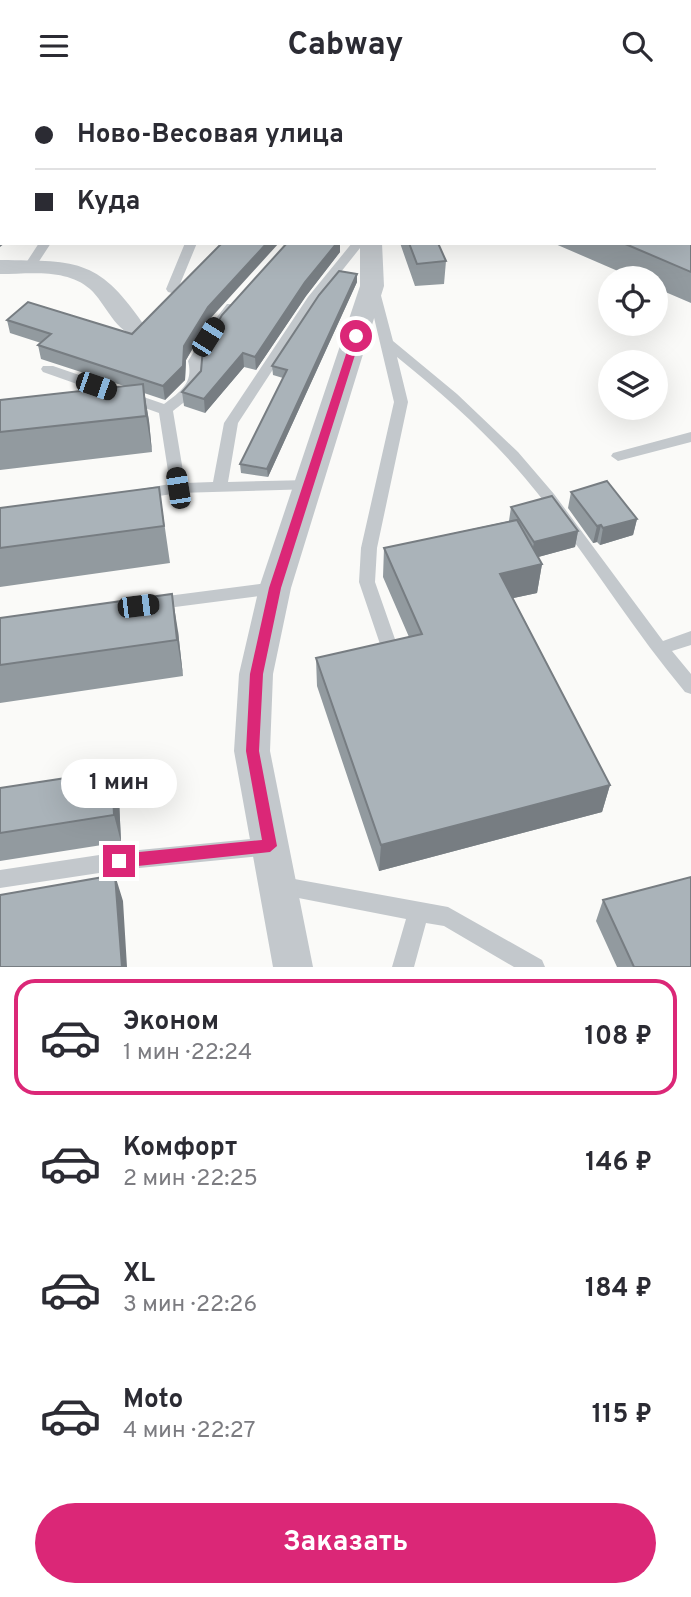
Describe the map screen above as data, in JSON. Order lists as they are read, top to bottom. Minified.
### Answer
{"page":{"header":"Cabway","banner":["Ново-Весовая улица","Куда"],"bubble":"1 мин","list":[{"name":"Эконом","note":"1 мин · 22:24","value":"108 ₽"},{"name":"Комфорт","note":"2 мин · 22:25","value":"146 ₽"},{"name":"XL","note":"3 мин · 22:26","value":"184 ₽"},{"name":"Moto","note":"4 мин · 22:27","value":"115 ₽"}],"buttons":"Заказать"}}
